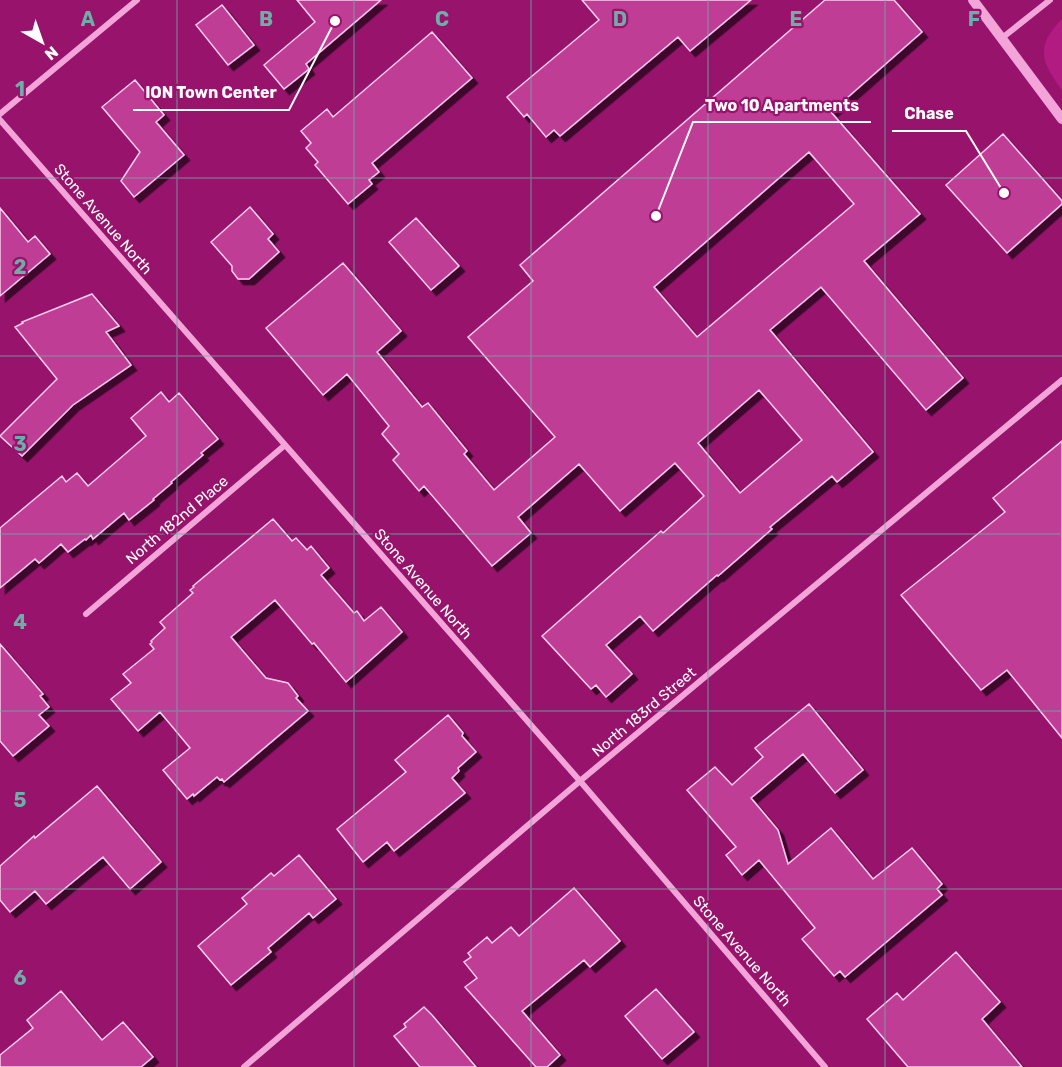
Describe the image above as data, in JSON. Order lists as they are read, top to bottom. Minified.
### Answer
{"streets":{"street":["Stone Avenue North","North 182nd Place","North 183rd Street"]},"crossings":[["Stone Avenue North","North 182nd Place"],["Stone Avenue North","North 183rd Street"]],"places":["ION Town Center","Chase","Two 10 Apartments"],"north":"bottom right","grid":{"columns":["A","B","C","D","E","F"],"rows":["1","2","3","4","5","6"]}}
